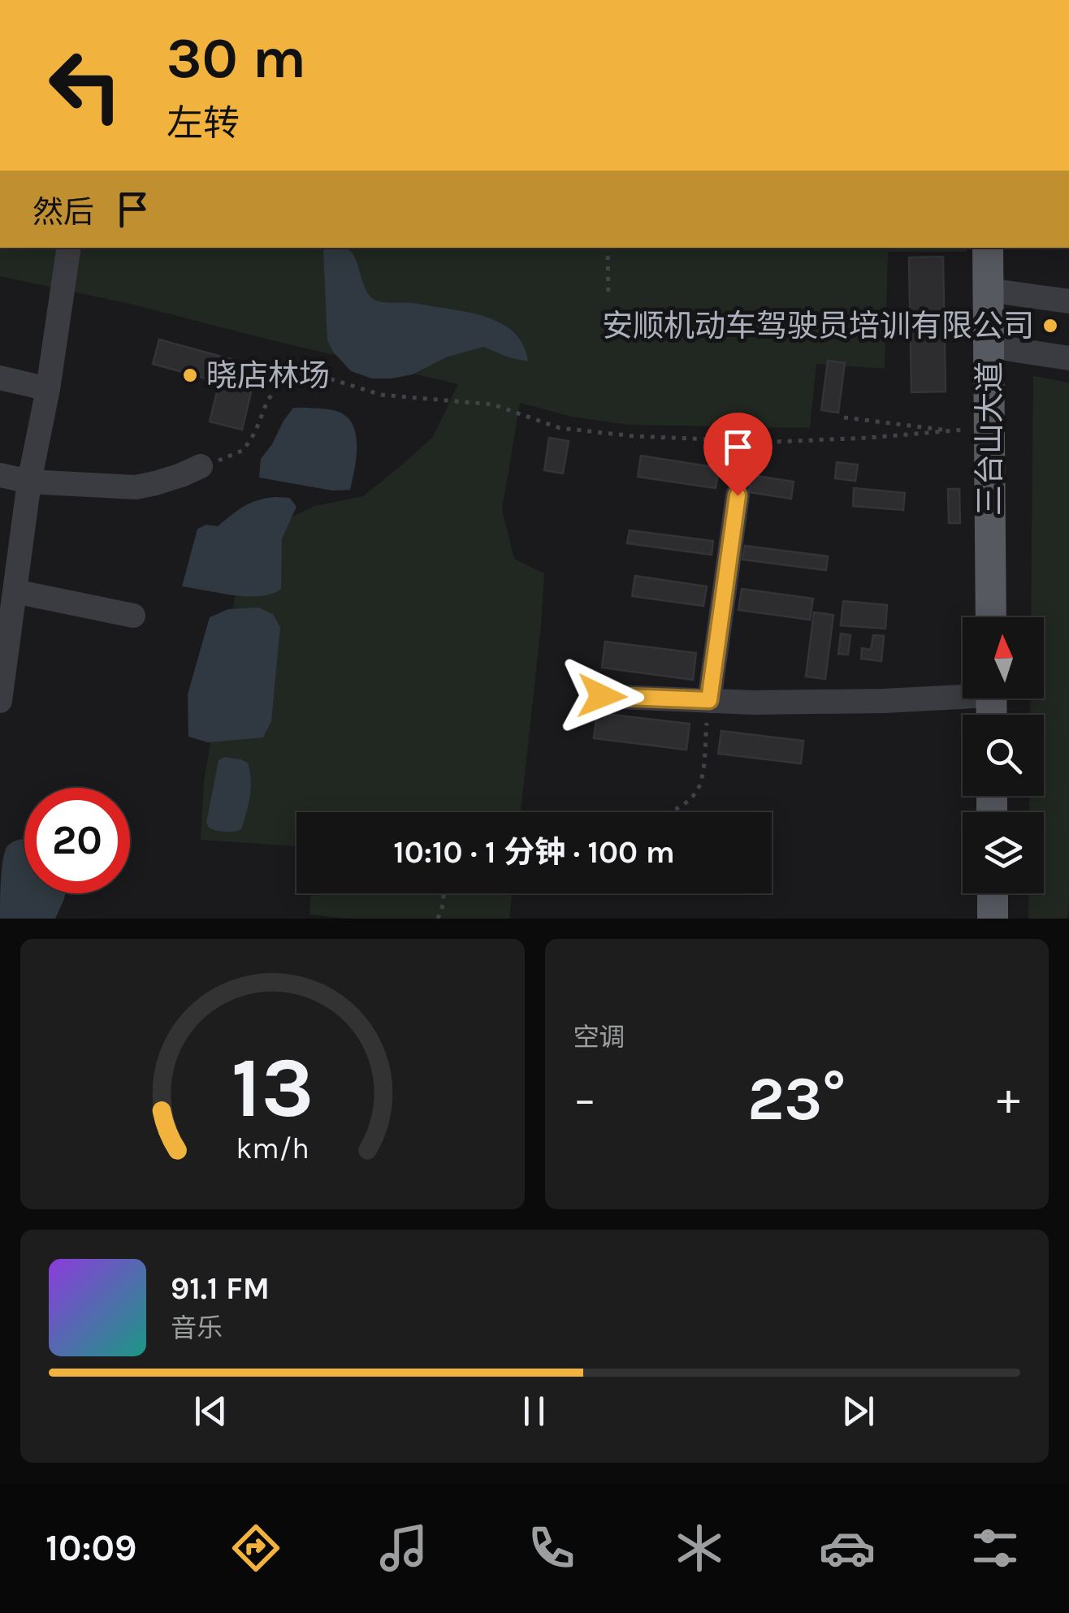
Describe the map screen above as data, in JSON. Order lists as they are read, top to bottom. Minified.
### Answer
{"streets":{"main road":["三台山大道"]},"places":["安顺机动车驾驶员培训有限公司","晓店林场"],"north":"top","page":{"turn":["30 m","左转"],"then":"然后","limit":"20","trip":"10:10 · 1 分钟 · 100 m","tile":"空调","heat":["−","23°","+"],"song":["91.1 FM","音乐"],"tabs":"10:09","gauge":["13","km/h"]}}
